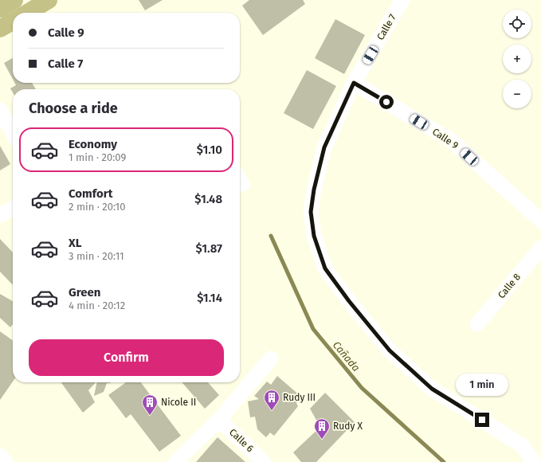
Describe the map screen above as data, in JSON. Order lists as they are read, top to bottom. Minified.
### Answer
{"streets":{"street":["Calle 7","Calle 9","Calle 8","Calle 6"]},"crossings":[["Calle 7","Calle 9"]],"water":["Cañada"],"places":{"building":["Rudy III","Nicole II","Rudy X"]},"page":{"map_buttons":["+","−"],"banner":["Calle 9","Calle 7"],"heading":"Choose a ride","list":[{"name":"Economy","note":"1 min · 20:09","value":"$1.10"},{"name":"Comfort","note":"2 min · 20:10","value":"$1.48"},{"name":"XL","note":"3 min · 20:11","value":"$1.87"},{"name":"Green","note":"4 min · 20:12","value":"$1.14"}],"buttons":"Confirm","bubble":"1 min"}}
